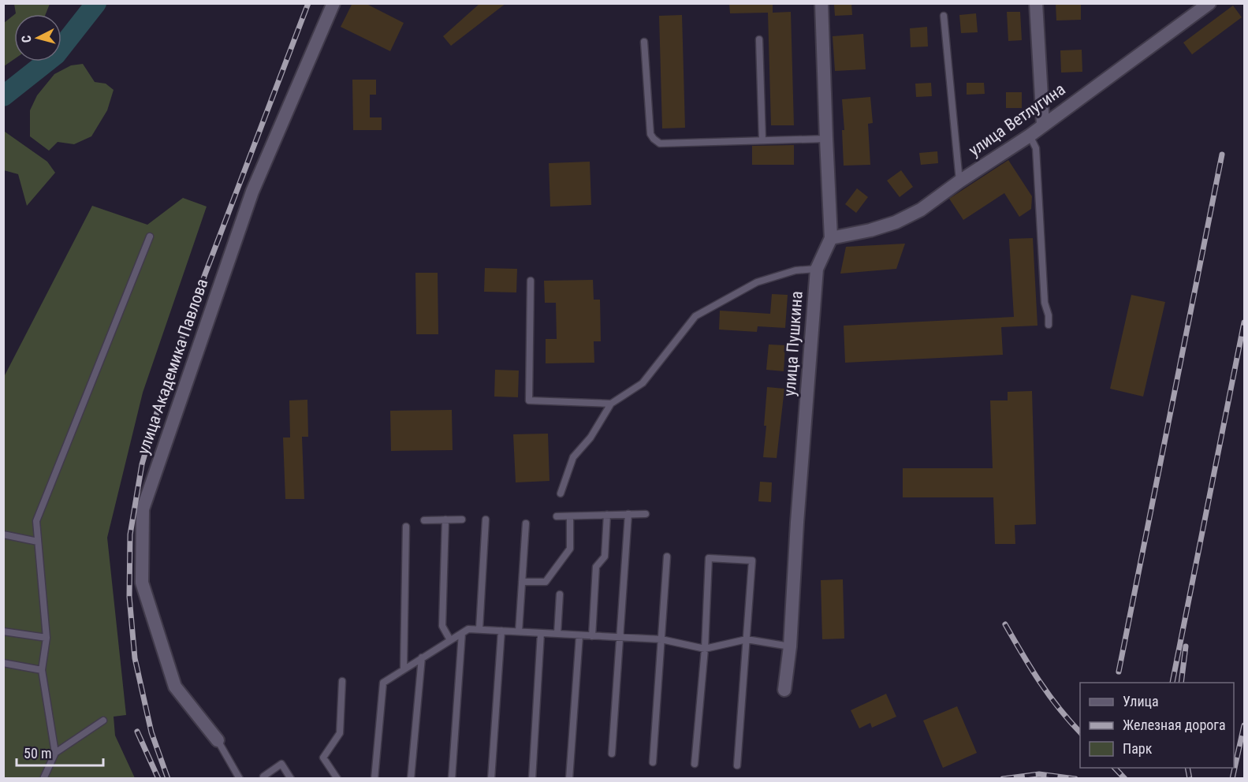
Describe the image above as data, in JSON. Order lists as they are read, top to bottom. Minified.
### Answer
{"streets":{"street":["улица Ветлугина","улица Пушкина","улица Академика Павлова"]},"crossings":[["улица Ветлугина","улица Пушкина"]],"legend":["Улица","Железная дорога","Парк"],"scale_bar":"50 m","north":"left"}
